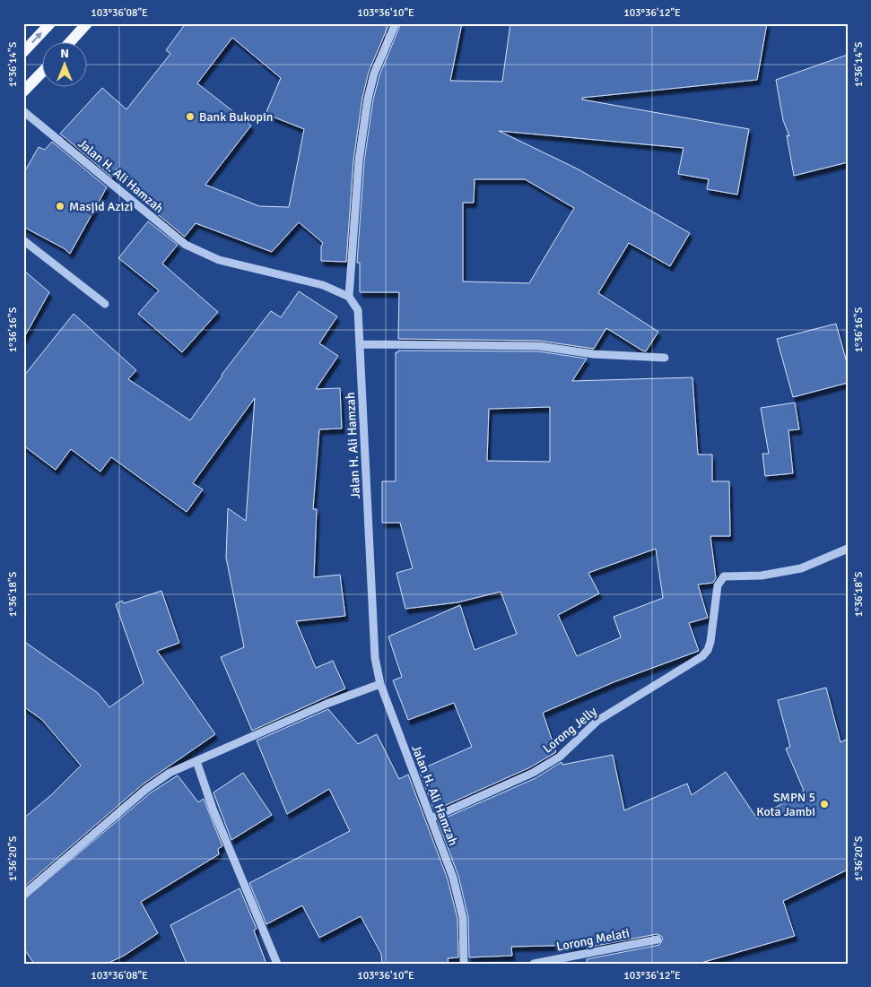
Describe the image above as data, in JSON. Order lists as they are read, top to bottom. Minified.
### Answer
{"streets":{"street":["Jalan H. Ali Hamzah","Lorong Jelly","Lorong Melati"]},"crossings":[["Jalan H. Ali Hamzah","Lorong Jelly"]],"places":["Bank Bukopin","Masjid Azizi","SMPN 5 Kota Jambi"],"north":"top","coordinates":["103°36'08\"E","103°36'10\"E","103°36'12\"E","1°36'14\"S","1°36'16\"S","1°36'18\"S","1°36'20\"S"]}
